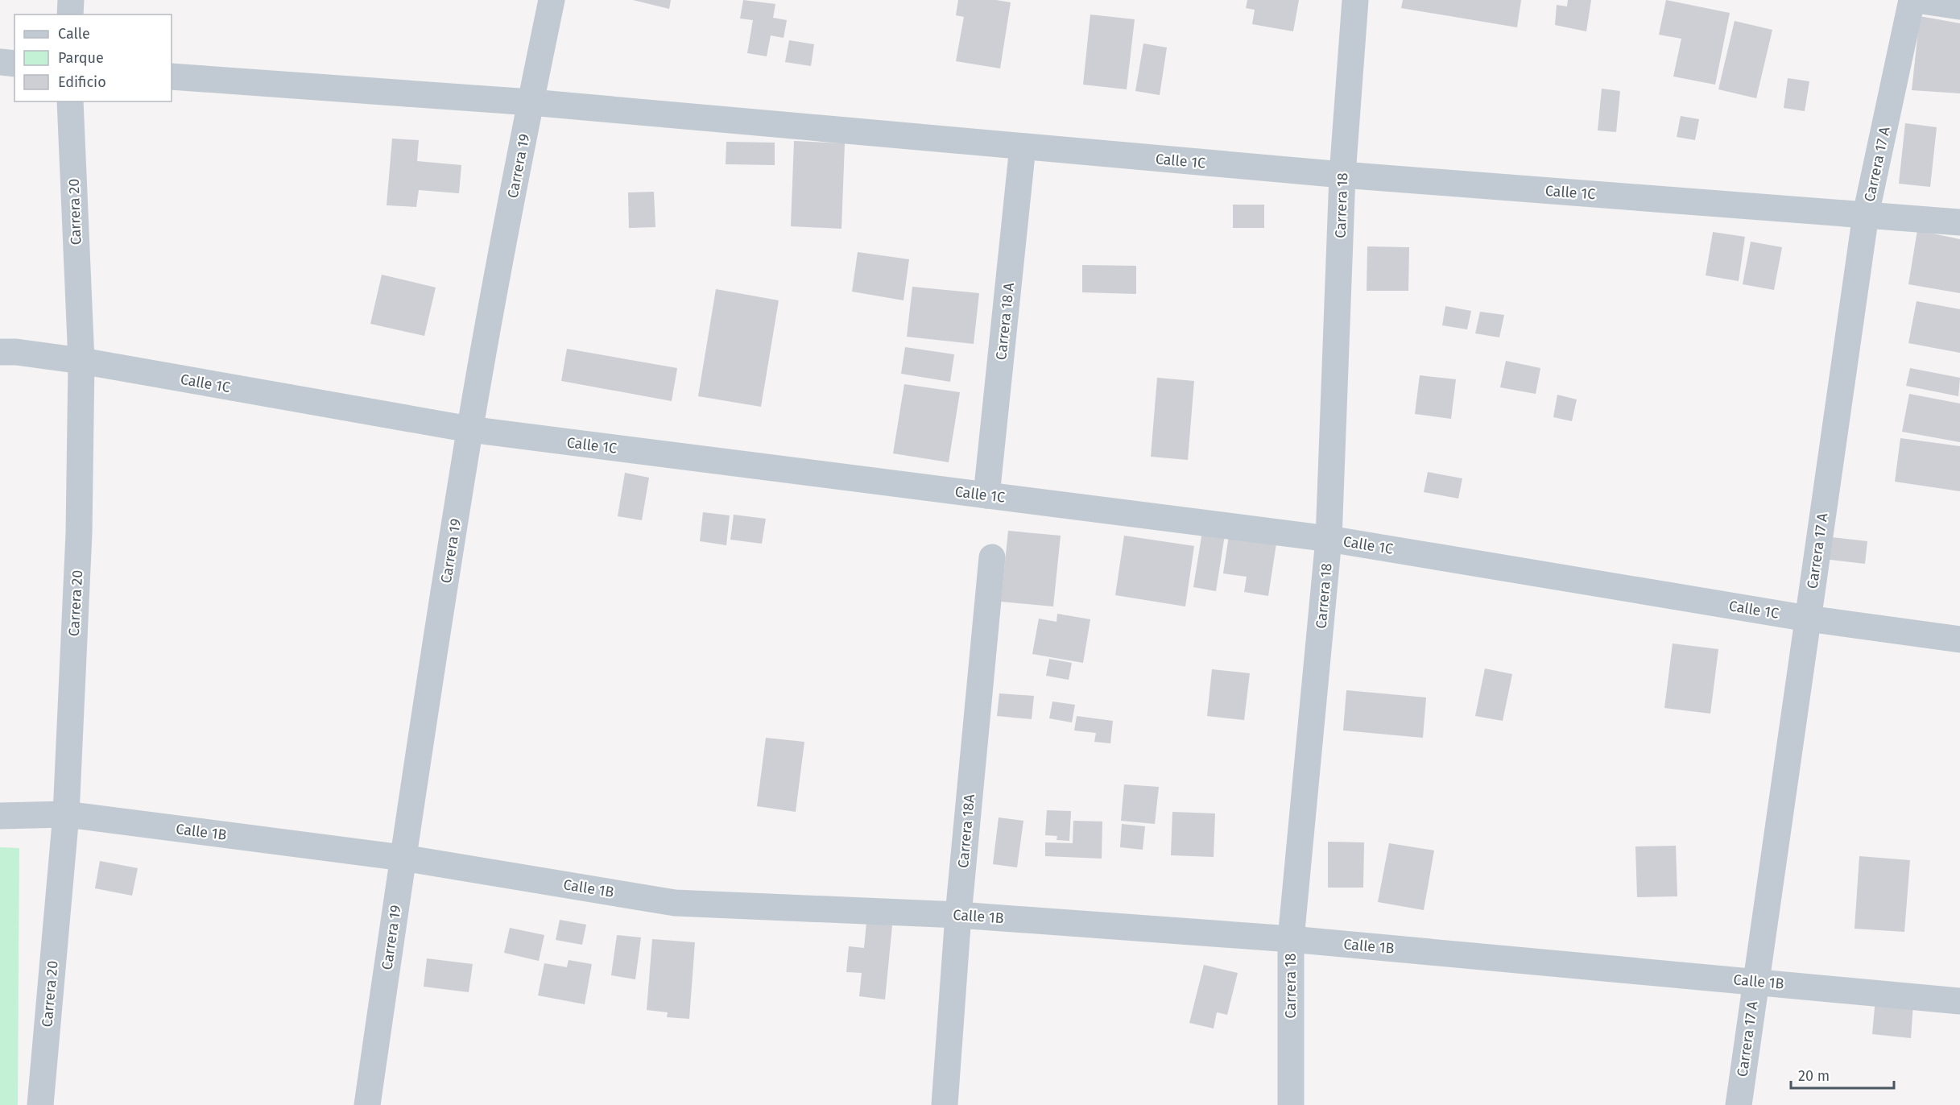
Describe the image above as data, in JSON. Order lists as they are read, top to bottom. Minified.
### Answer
{"streets":{"street":["Calle 1C","Carrera 17 A","Carrera 19","Carrera 18","Carrera 20","Carrera 18 A","Carrera 18A","Calle 1B"]},"crossings":[["Calle 1C","Carrera 17 A"],["Calle 1C","Carrera 19"],["Calle 1C","Carrera 18"],["Calle 1C","Carrera 20"],["Calle 1C","Carrera 18 A"],["Carrera 17 A","Calle 1B"],["Carrera 19","Calle 1B"],["Carrera 18","Calle 1B"],["Carrera 20","Calle 1B"],["Carrera 18A","Calle 1B"]],"legend":["Calle","Parque","Edificio"],"scale_bar":"20 m"}
